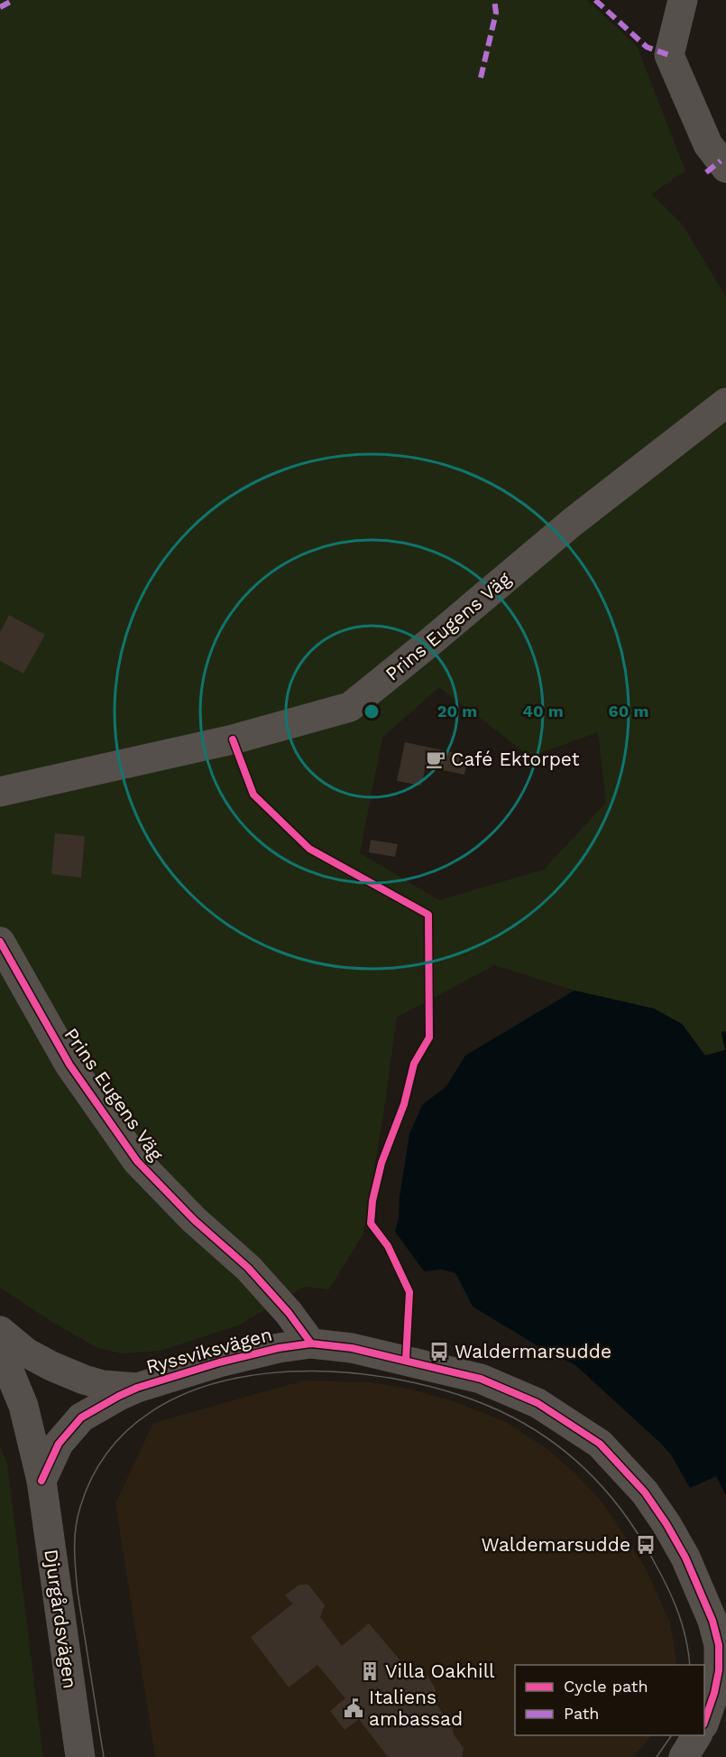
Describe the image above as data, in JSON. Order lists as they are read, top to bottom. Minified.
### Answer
{"streets":{"street":["Prins Eugens Väg","Ryssviksvägen","Djurgårdsvägen"]},"crossings":[["Prins Eugens Väg","Ryssviksvägen"]],"places":{"cafe":["Café Ektorpet"],"bus stop":["Waldermarsudde","Waldemarsudde"],"building":["Villa Oakhill"],"public building":["Italiens ambassad"]},"legend":["Cycle path","Path"],"rings":["20 m","40 m","60 m"]}
